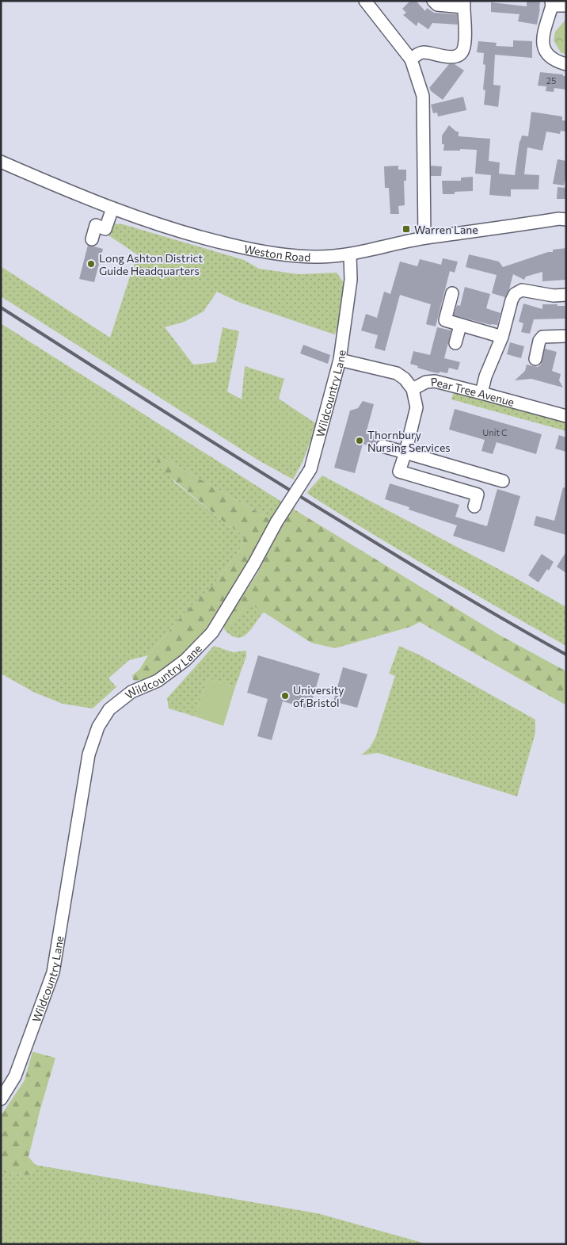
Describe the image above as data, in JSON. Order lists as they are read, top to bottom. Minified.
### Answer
{"streets":{"street":["Weston Road","Wildcountry Lane","Pear Tree Avenue"]},"crossings":[["Weston Road","Wildcountry Lane"]],"places":{"transit":["Warren Lane"],"other":["Long Ashton District Guide Headquarters","Thornbury Nursing Services","University of Bristol"]},"house_numbers":["25","Unit C"]}
